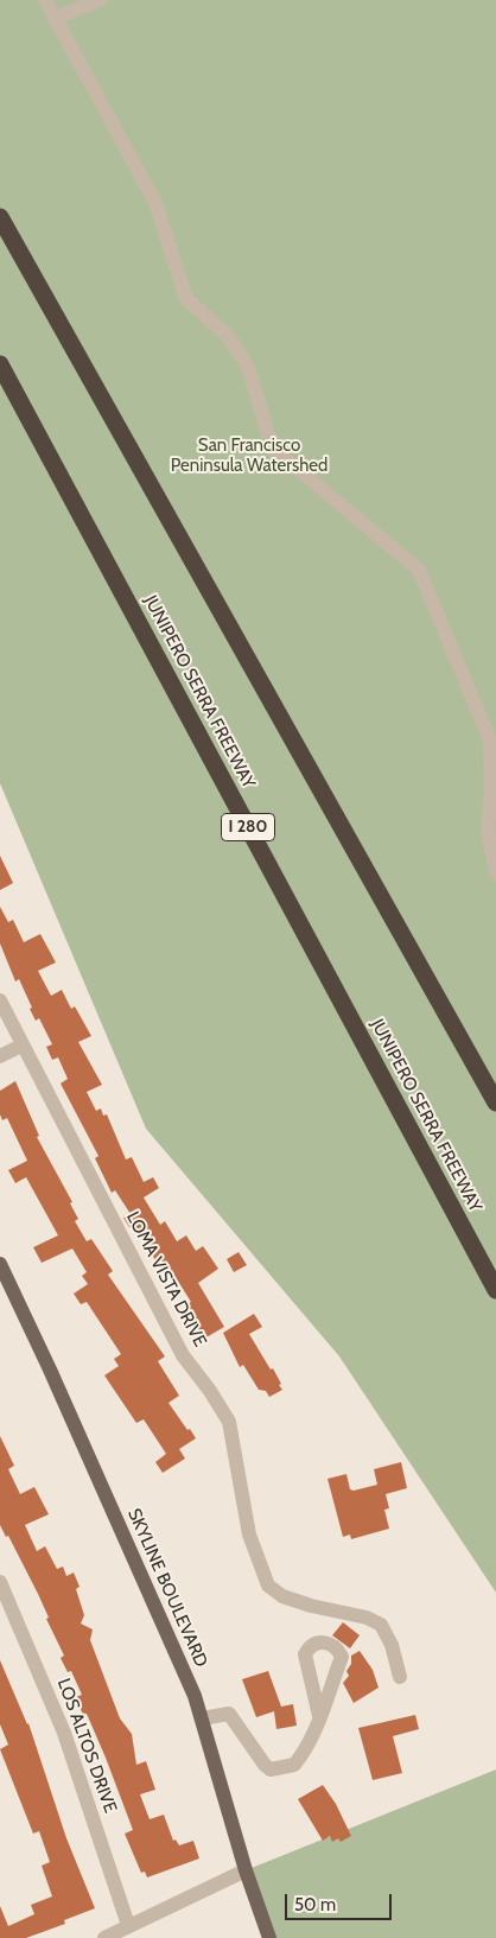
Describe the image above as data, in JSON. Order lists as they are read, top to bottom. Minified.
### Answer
{"streets":{"highway":["JUNIPERO SERRA FREEWAY","I 280"],"main road":["SKYLINE BOULEVARD"],"street":["LOMA VISTA DRIVE","LOS ALTOS DRIVE"]},"parks":["San Francisco Peninsula Watershed"],"scale_bar":"50 m"}
